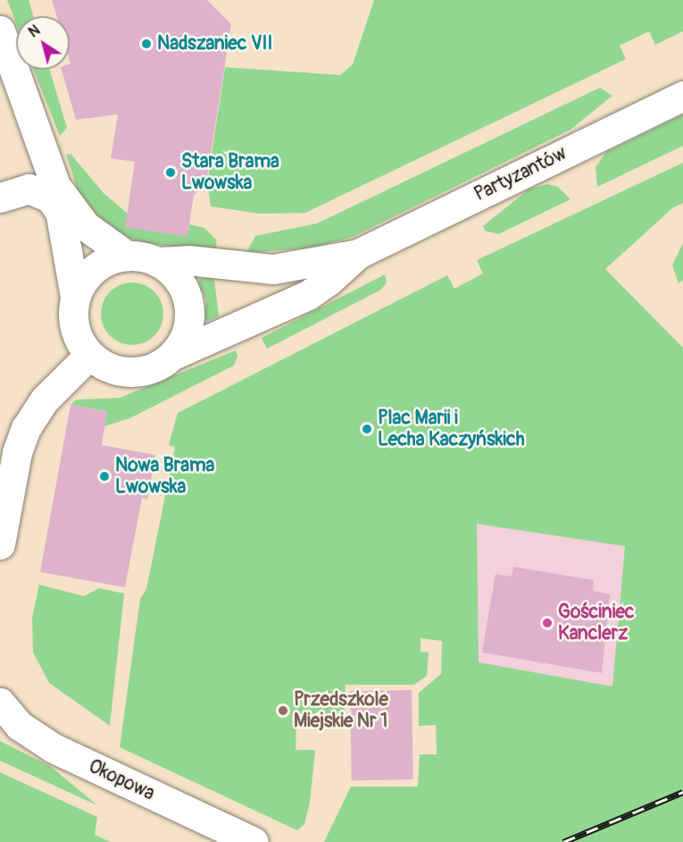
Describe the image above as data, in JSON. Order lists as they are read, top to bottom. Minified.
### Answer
{"streets":{"street":["Partyzantów","Okopowa"]},"places":["Nadszaniec VII","Stara Brama Lwowska","Plac Marii i Lecha Kaczyńskich","Nowa Brama Lwowska","Gościniec Kanclerz","Przedszkole Miejskie Nr 1"],"north":"top left"}
